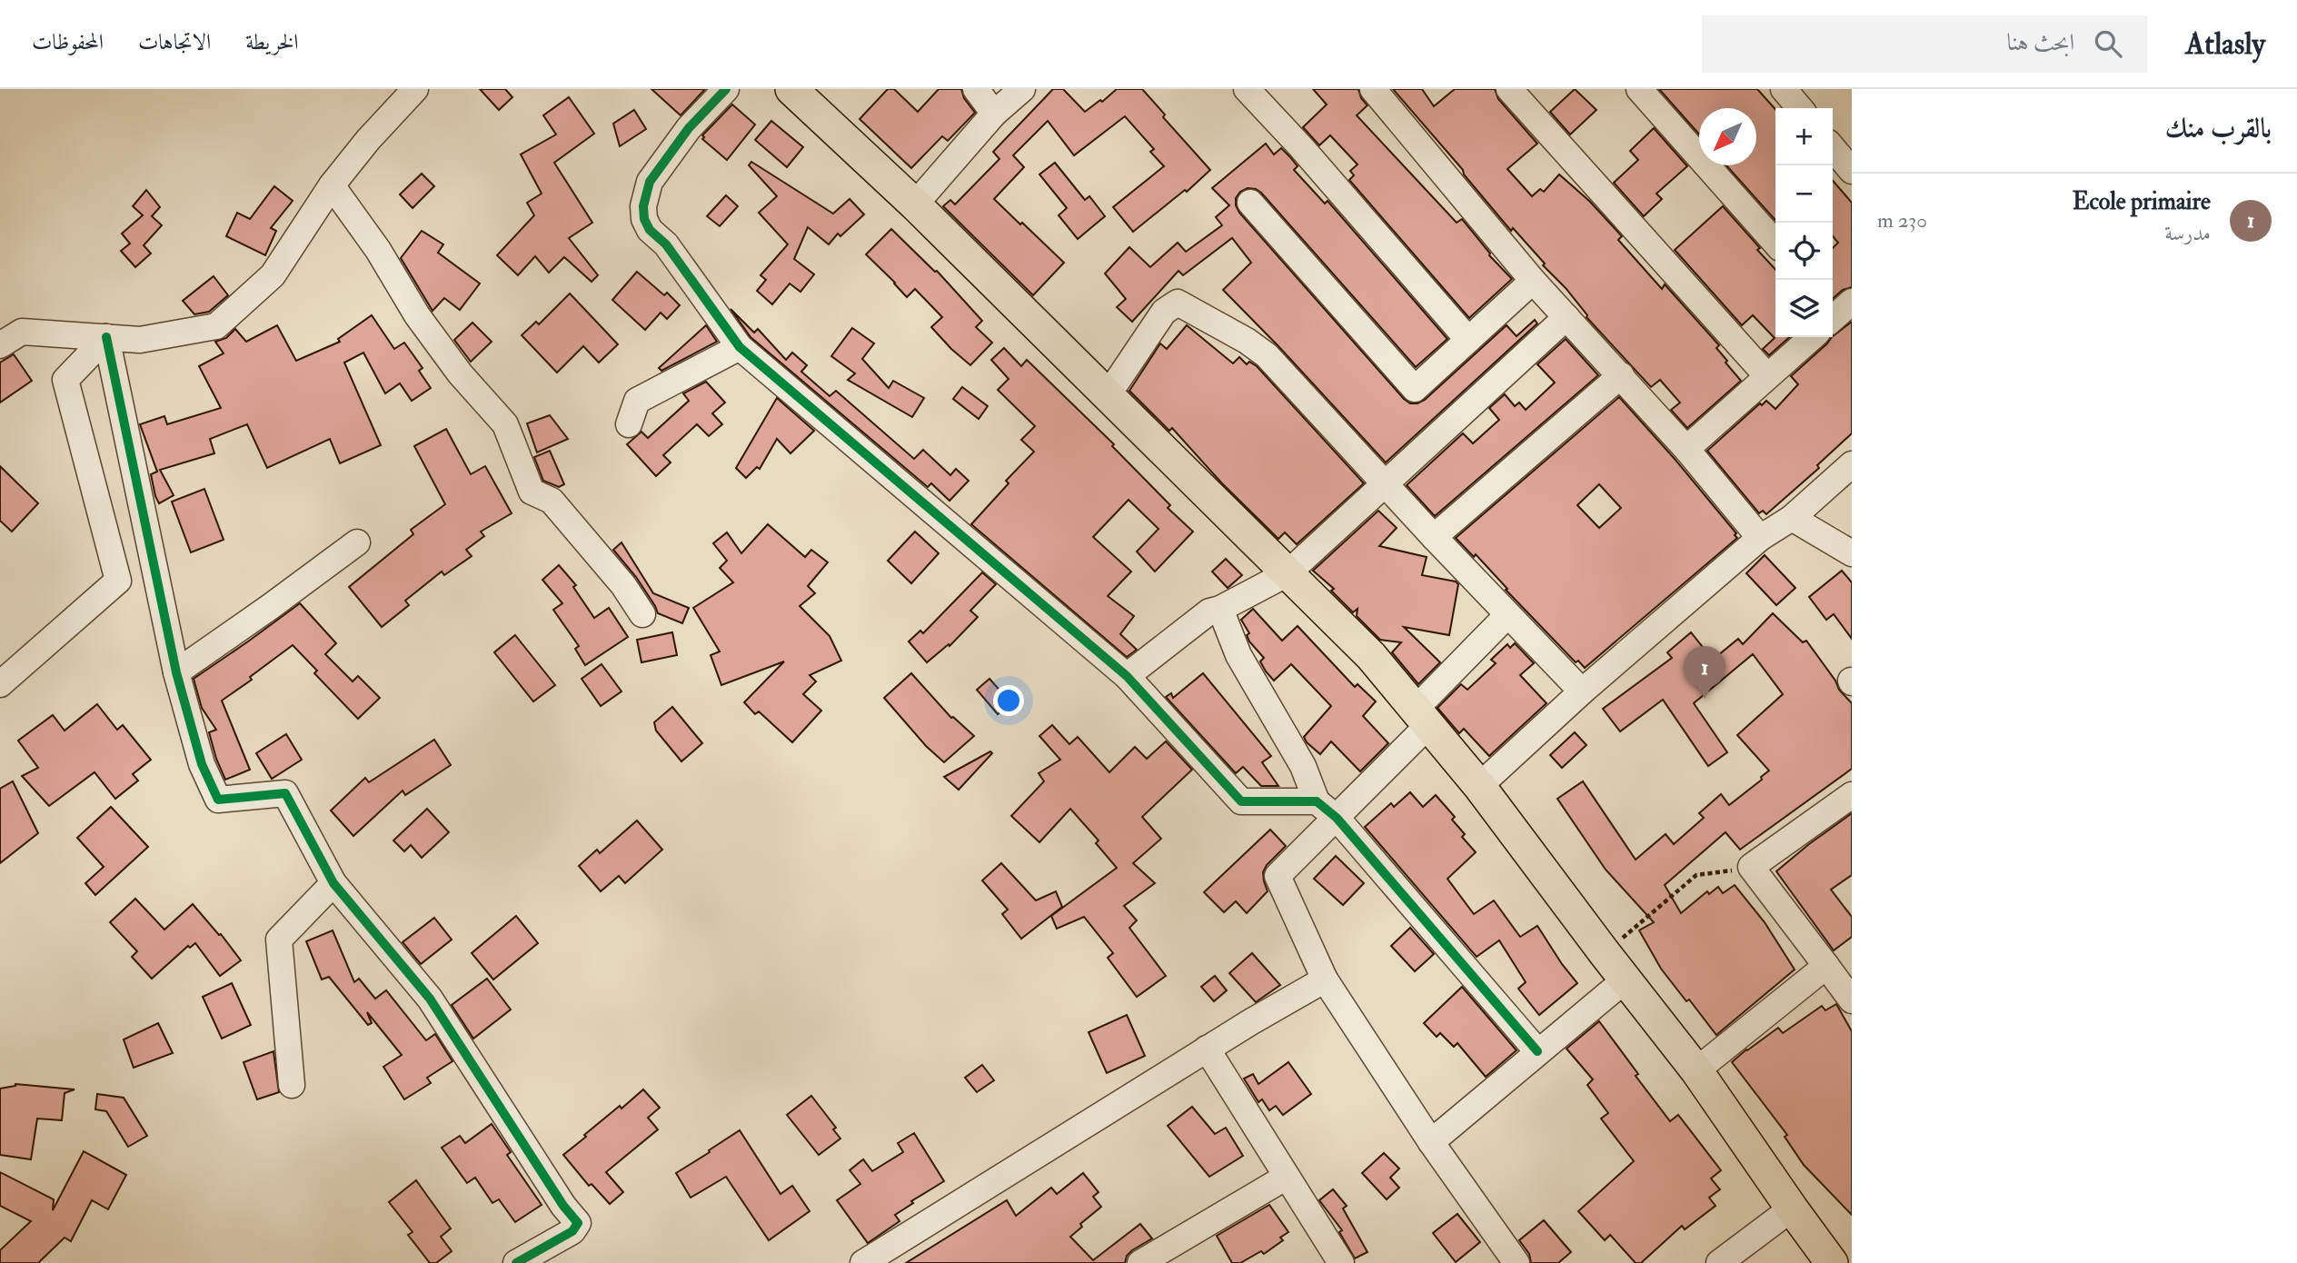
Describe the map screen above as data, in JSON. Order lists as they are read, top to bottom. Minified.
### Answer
{"north":"bottom left","page":{"header":"Atlasly","search":"ابحث هنا","nav":["الخريطة","الاتجاهات","المحفوظات"],"heading":"بالقرب منك","map_buttons":["+","−"],"list":[{"mark":"1","name":"Ecole primaire","note":"مدرسة","value":"230 m"}],"pins":"1"}}
